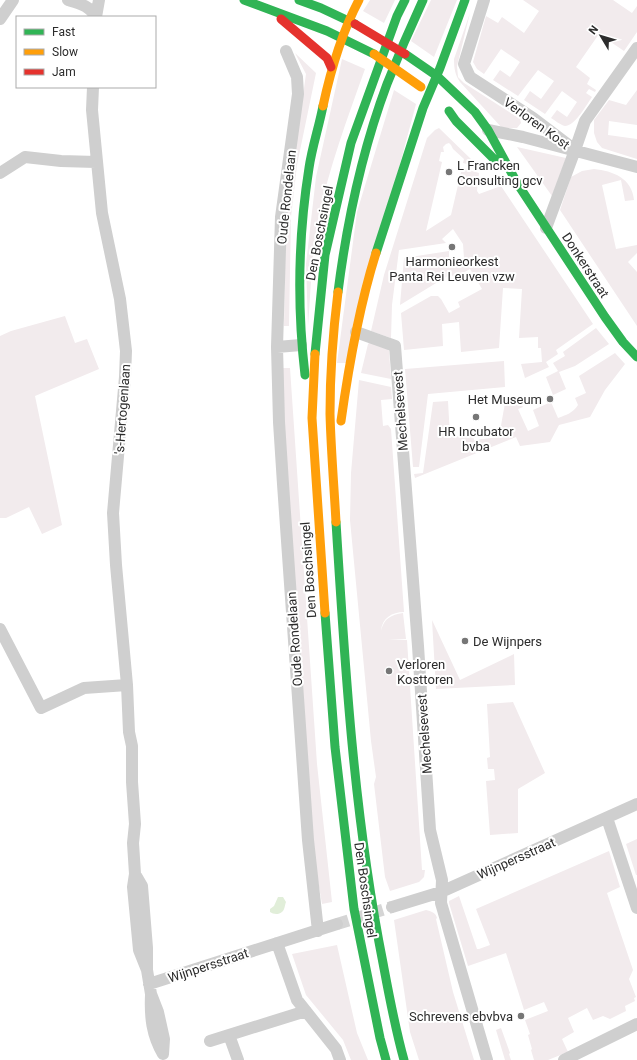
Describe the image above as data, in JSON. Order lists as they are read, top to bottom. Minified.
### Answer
{"streets":{"main road":["Den Boschsingel","Donkerstraat"],"street":["Verloren Kost","Oude Rondelaan","'s-Hertogenlaan","Mechelsevest","Wijnpersstraat"]},"crossings":[["Oude Rondelaan","Wijnpersstraat"],["'s-Hertogenlaan","Wijnpersstraat"],["Mechelsevest","Wijnpersstraat"]],"places":["L Francken Consulting gcv","Harmonieorkest Panta Rei Leuven vzw","Het Museum","HR Incubator bvba","De Wijnpers","Verloren Kosttoren","Schrevens ebvbva"],"legend":["Fast","Slow","Jam"],"north":"top left"}
